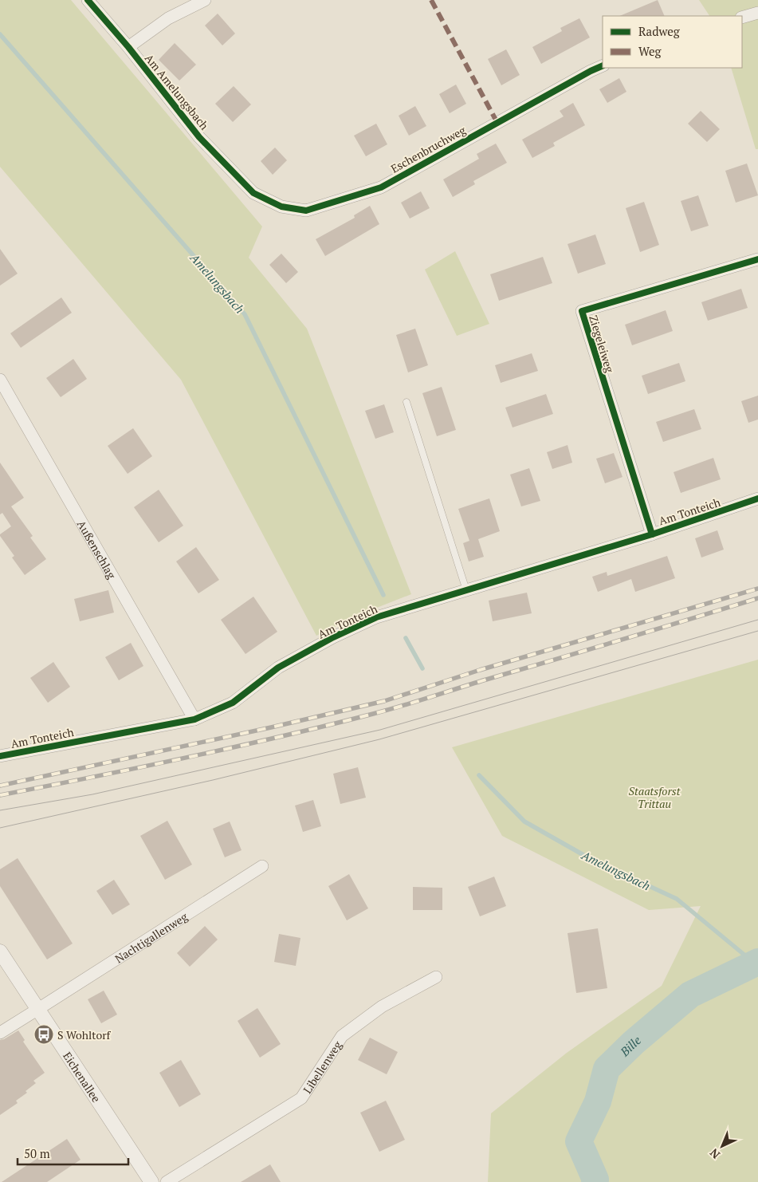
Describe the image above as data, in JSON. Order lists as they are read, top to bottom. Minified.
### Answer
{"streets":{"street":["Am Amelungsbach","Eschenbruchweg","Ziegeleiweg","Am Tonteich","Außenschlag","Nachtigallenweg","Libellenweg","Eichenallee"]},"crossings":[["Am Amelungsbach","Eschenbruchweg"],["Ziegeleiweg","Am Tonteich"],["Am Tonteich","Außenschlag"],["Nachtigallenweg","Eichenallee"]],"water":["Amelungsbach","Bille"],"parks":["Staatsforst Trittau"],"places":{"bus stop":["S Wohltorf"]},"legend":["Radweg","Weg"],"scale_bar":"50 m","north":"bottom left"}
